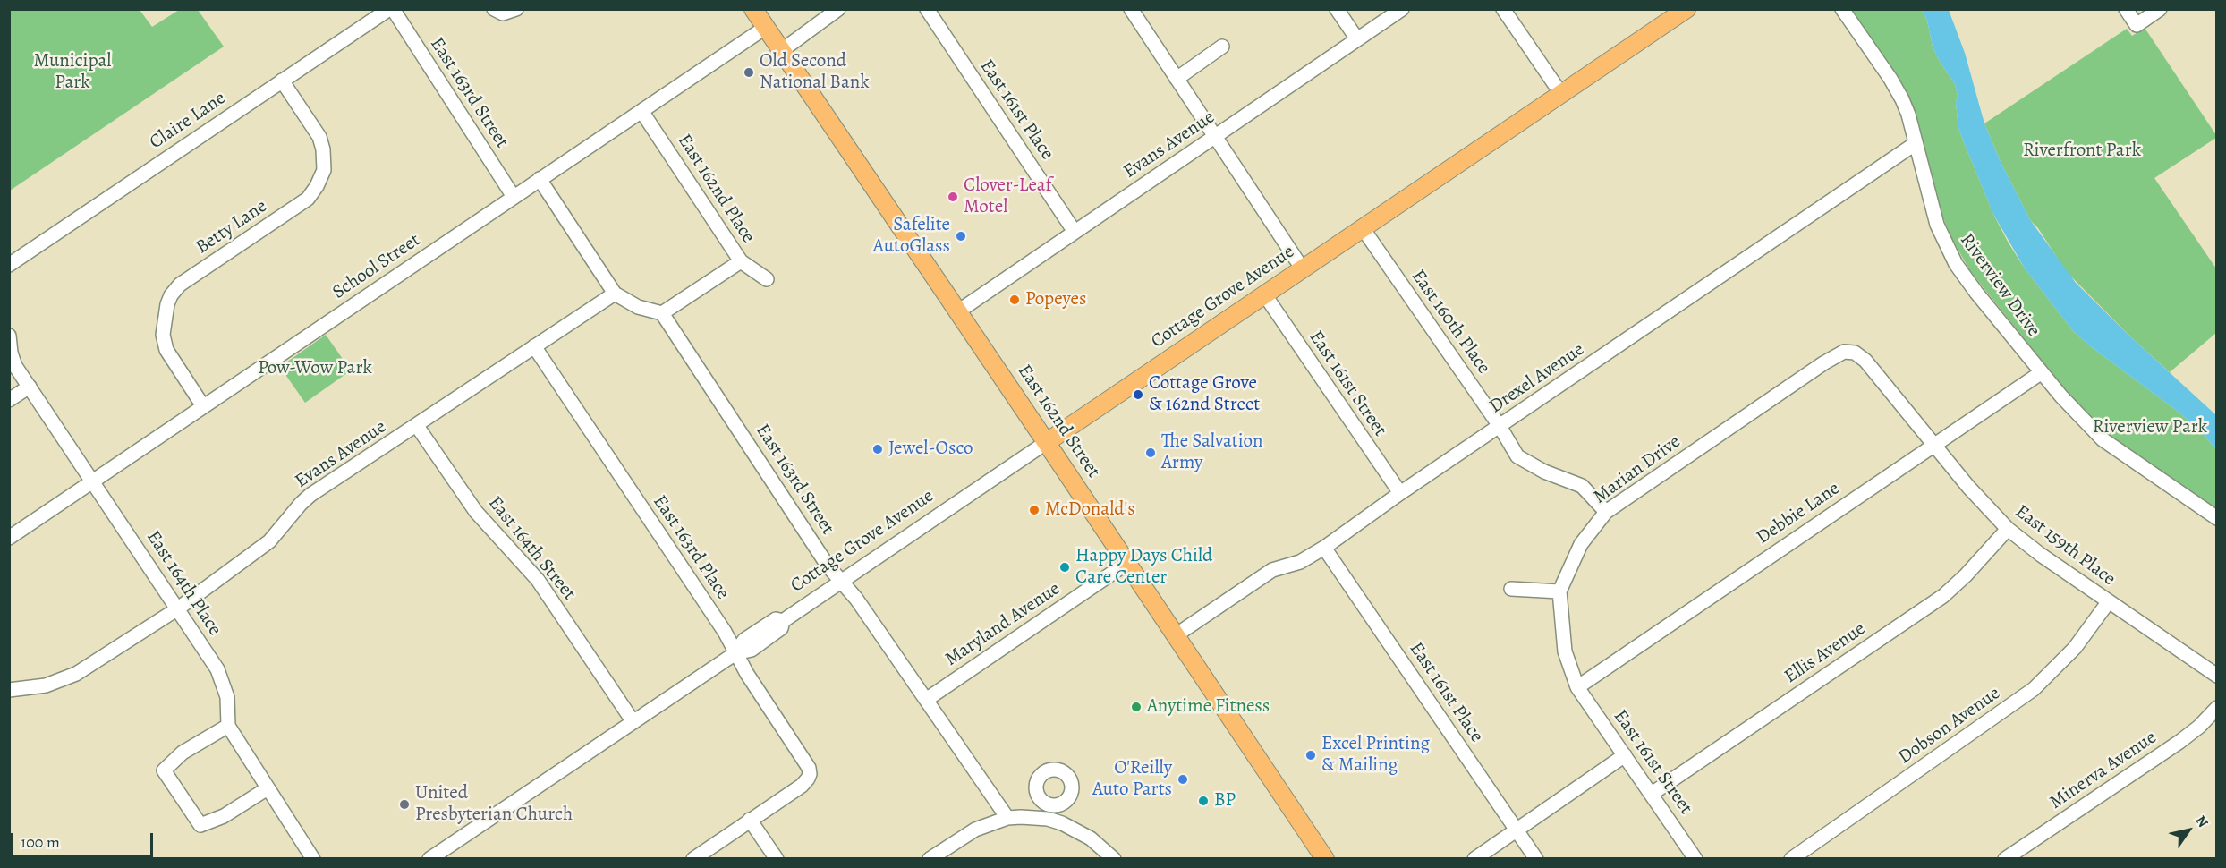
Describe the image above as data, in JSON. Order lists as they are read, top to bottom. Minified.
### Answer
{"streets":{"main road":["Cottage Grove Avenue","East 162nd Street"],"street":["East 163rd Street","East 161st Place","Claire Lane","Evans Avenue","East 162nd Place","Betty Lane","School Street","Riverview Drive","East 160th Place","Drexel Avenue","East 161st Street","Marian Drive","Debbie Lane","East 159th Place","East 163rd Place","East 164th Street","East 164th Place","Maryland Avenue","Ellis Avenue","Dobson Avenue","Minerva Avenue"]},"crossings":[["East 163rd Street","Claire Lane"],["East 163rd Street","School Street"],["East 163rd Street","Cottage Grove Avenue"],["East 163rd Street","Maryland Avenue"],["East 161st Place","Evans Avenue"],["East 161st Place","Drexel Avenue"],["Claire Lane","Betty Lane"],["Evans Avenue","East 162nd Street"],["Evans Avenue","East 163rd Place"],["Evans Avenue","East 164th Street"],["Evans Avenue","East 164th Place"],["East 162nd Place","School Street"],["Betty Lane","School Street"],["School Street","East 162nd Street"],["School Street","East 164th Place"],["Riverview Drive","Drexel Avenue"],["Riverview Drive","Debbie Lane"],["Cottage Grove Avenue","East 160th Place"],["Cottage Grove Avenue","East 161st Street"],["Cottage Grove Avenue","East 162nd Street"],["Cottage Grove Avenue","East 163rd Place"],["Cottage Grove Avenue","East 164th Street"],["East 160th Place","Drexel Avenue"],["East 160th Place","Marian Drive"],["Drexel Avenue","East 161st Street"],["Drexel Avenue","East 162nd Street"],["East 161st Street","Marian Drive"],["East 161st Street","Debbie Lane"],["East 161st Street","Ellis Avenue"],["East 162nd Street","Maryland Avenue"],["Marian Drive","Debbie Lane"],["Marian Drive","East 159th Place"],["Debbie Lane","East 159th Place"],["East 159th Place","Ellis Avenue"],["East 159th Place","Dobson Avenue"]],"parks":["Municipal Park","Riverfront Park","Pow-Wow Park","Riverview Park"],"places":["Old Second National Bank","Clover-Leaf Motel","Safelite AutoGlass","Popeyes","Cottage Grove & 162nd Street","Jewel-Osco","The Salvation Army","McDonald's","Happy Days Child Care Center","Anytime Fitness","Excel Printing & Mailing","O'Reilly Auto Parts","BP","United Presbyterian Church"],"scale_bar":"100 m","north":"top right"}
